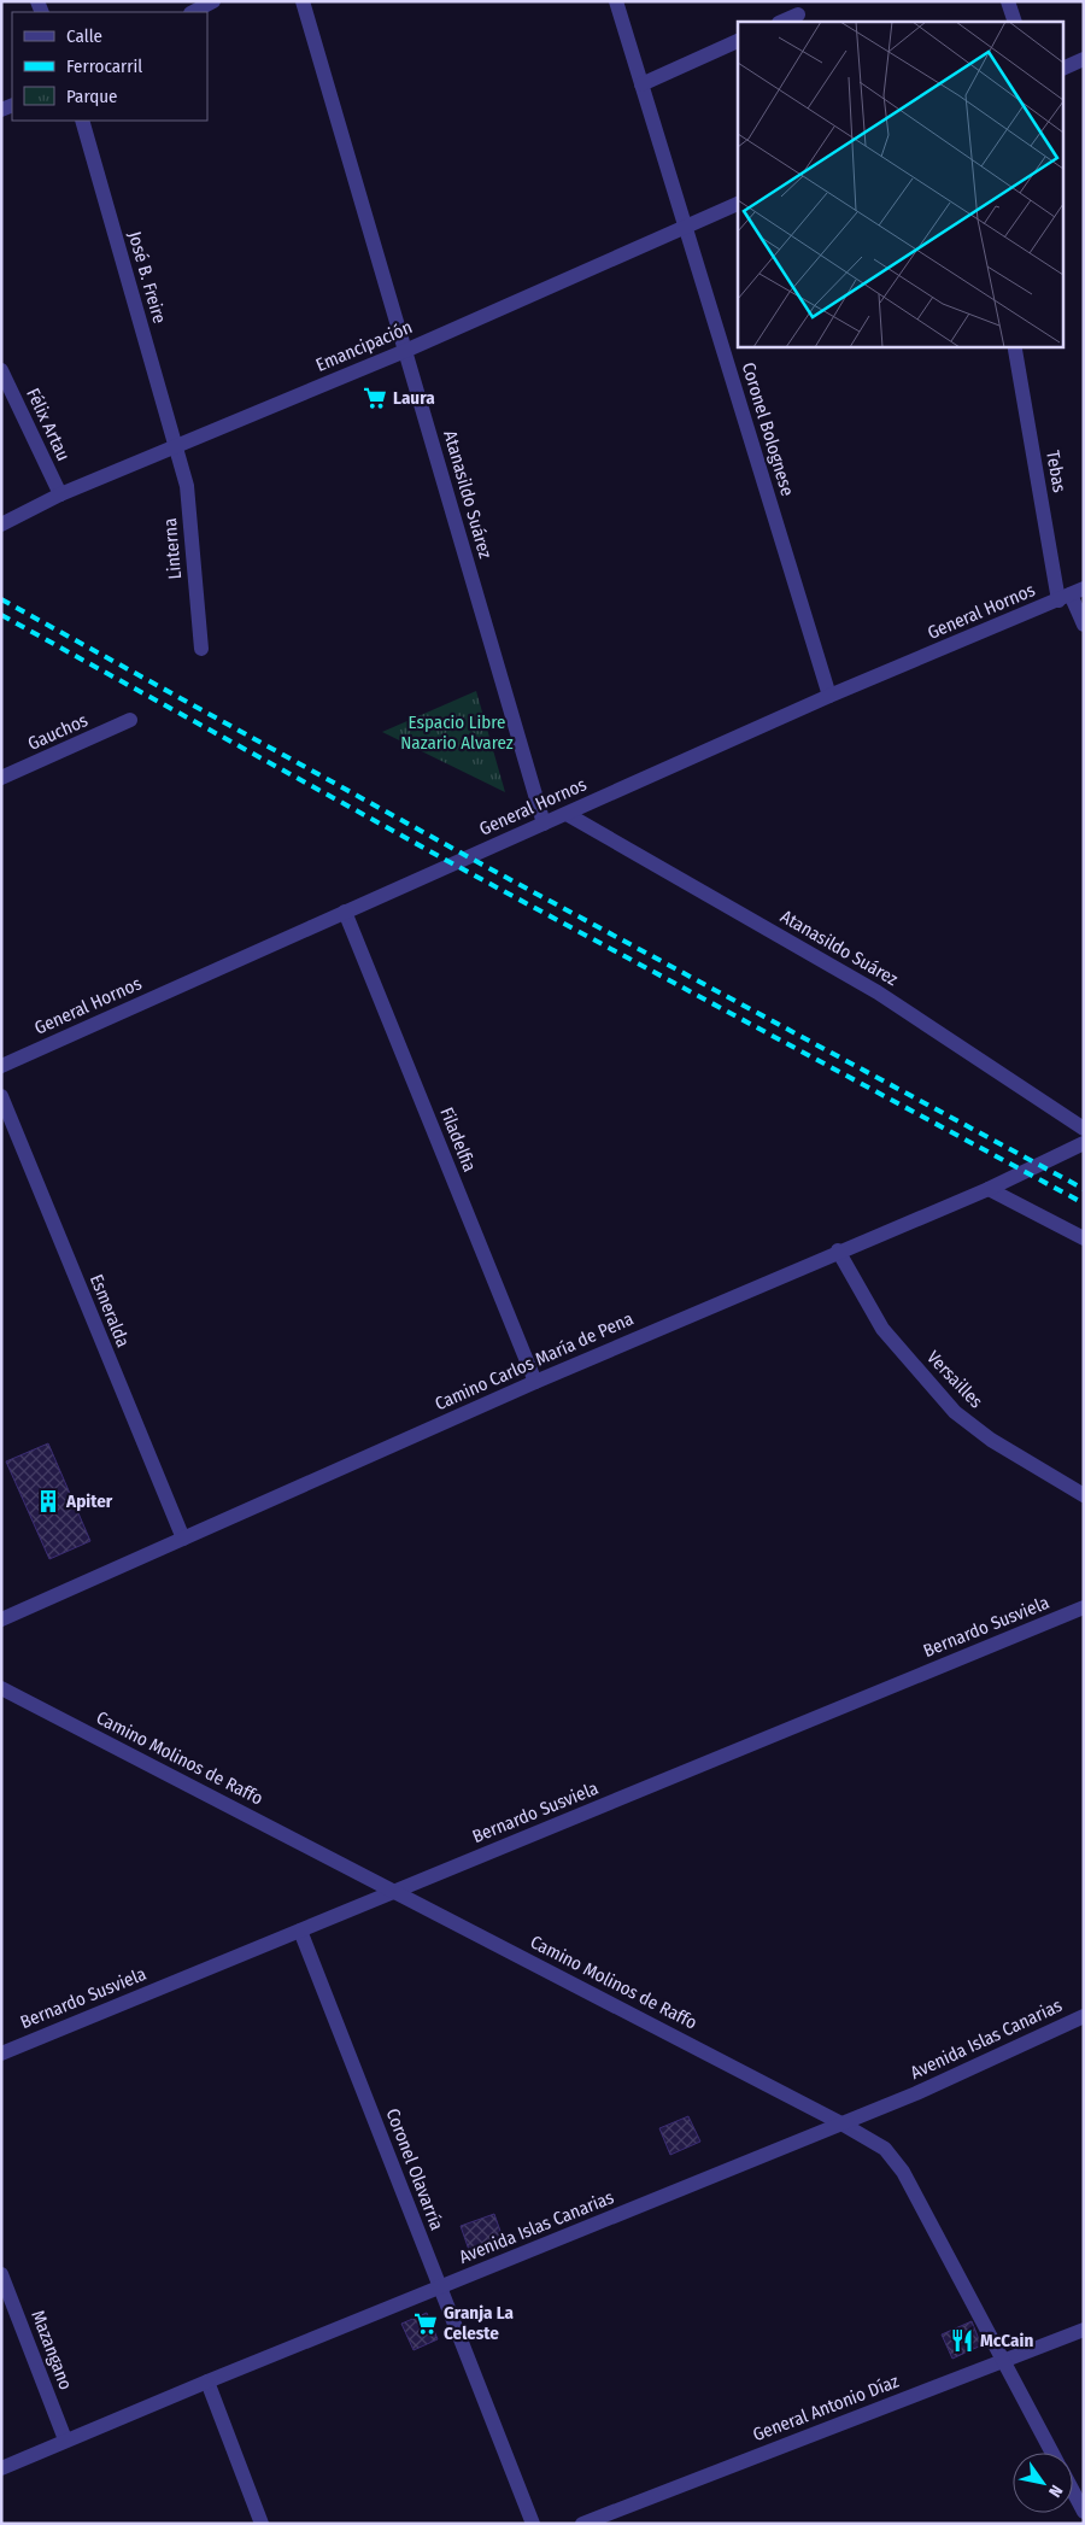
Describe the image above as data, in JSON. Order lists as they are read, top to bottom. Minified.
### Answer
{"streets":{"street":["José B. Freire","Emancipación","Félix Artau","Coronel Bolognese","Tebas","Atanasildo Suárez","Linterna","General Hornos","Gauchos","Filadelfia","Esmeralda","Camino Carlos María de Pena","Versailles","Bernardo Susviela","Camino Molinos de Raffo","Avenida Islas Canarias","Coronel Olavarría","Mazangano","General Antonio Díaz"]},"crossings":[["José B. Freire","Emancipación"],["José B. Freire","Linterna"],["Emancipación","Félix Artau"],["Emancipación","Coronel Bolognese"],["Emancipación","Atanasildo Suárez"],["Emancipación","Linterna"],["Coronel Bolognese","General Hornos"],["Tebas","General Hornos"],["Atanasildo Suárez","General Hornos"],["General Hornos","Filadelfia"],["Filadelfia","Camino Carlos María de Pena"],["Esmeralda","Camino Carlos María de Pena"],["Camino Carlos María de Pena","Versailles"],["Bernardo Susviela","Camino Molinos de Raffo"],["Bernardo Susviela","Coronel Olavarría"],["Camino Molinos de Raffo","Avenida Islas Canarias"],["Camino Molinos de Raffo","General Antonio Díaz"],["Avenida Islas Canarias","Coronel Olavarría"],["Avenida Islas Canarias","Mazangano"]],"parks":["Espacio Libre Nazario Alvarez"],"places":{"supermarket":["Laura","Granja La Celeste"],"building":["Apiter"],"restaurant":["McCain"]},"legend":["Calle","Ferrocarril","Parque"],"north":"bottom right"}
